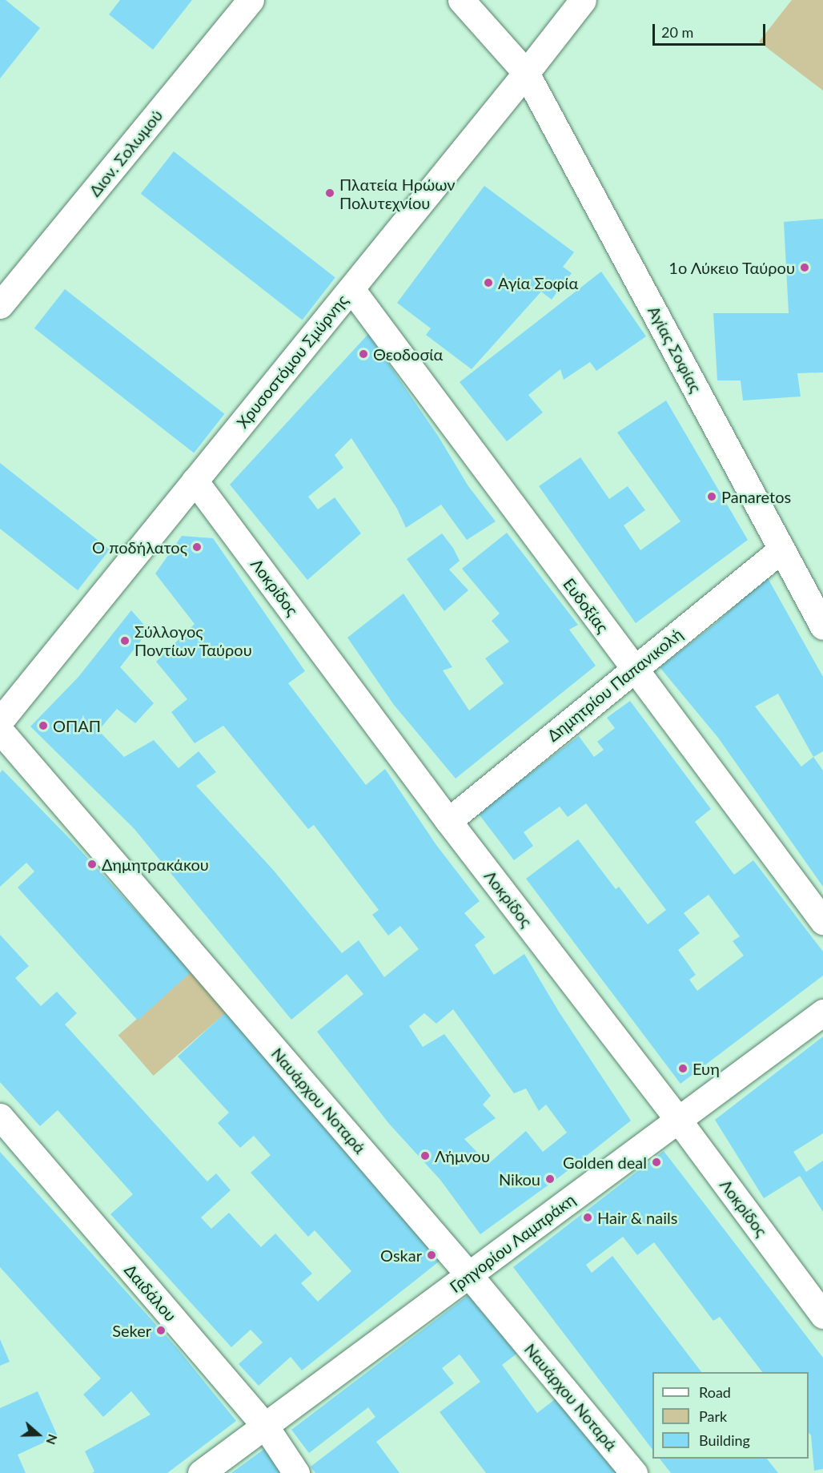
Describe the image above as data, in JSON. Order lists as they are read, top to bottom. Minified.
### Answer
{"streets":{"street":["Διον. Σολωμού","Αγίας Σοφίας","Χρυσοστόμου Σμύρνης","Λοκρίδος","Ευδοξίας","Δημητρίου Παπανικολή","Ναυάρχου Νοταρά","Γρηγορίου Λαμπράκη","Δαιδάλου"]},"crossings":[["Αγίας Σοφίας","Χρυσοστόμου Σμύρνης"],["Αγίας Σοφίας","Δημητρίου Παπανικολή"],["Χρυσοστόμου Σμύρνης","Λοκρίδος"],["Χρυσοστόμου Σμύρνης","Ευδοξίας"],["Λοκρίδος","Δημητρίου Παπανικολή"],["Λοκρίδος","Γρηγορίου Λαμπράκη"],["Ευδοξίας","Δημητρίου Παπανικολή"],["Ναυάρχου Νοταρά","Γρηγορίου Λαμπράκη"],["Γρηγορίου Λαμπράκη","Δαιδάλου"]],"places":["Πλατεία Ηρώων Πολυτεχνίου","1ο Λύκειο Ταύρου","Αγία Σοφία","Θεοδοσία","Panaretos","Ο ποδήλατος","Σύλλογος Ποντίων Ταύρου","ΟΠΑΠ","Δημητρακάκου","Ευη","Λήμνου","Golden deal","Nikou","Hair & nails","Oskar","Seker"],"legend":["Road","Park","Building"],"scale_bar":"20 m","north":"right"}
